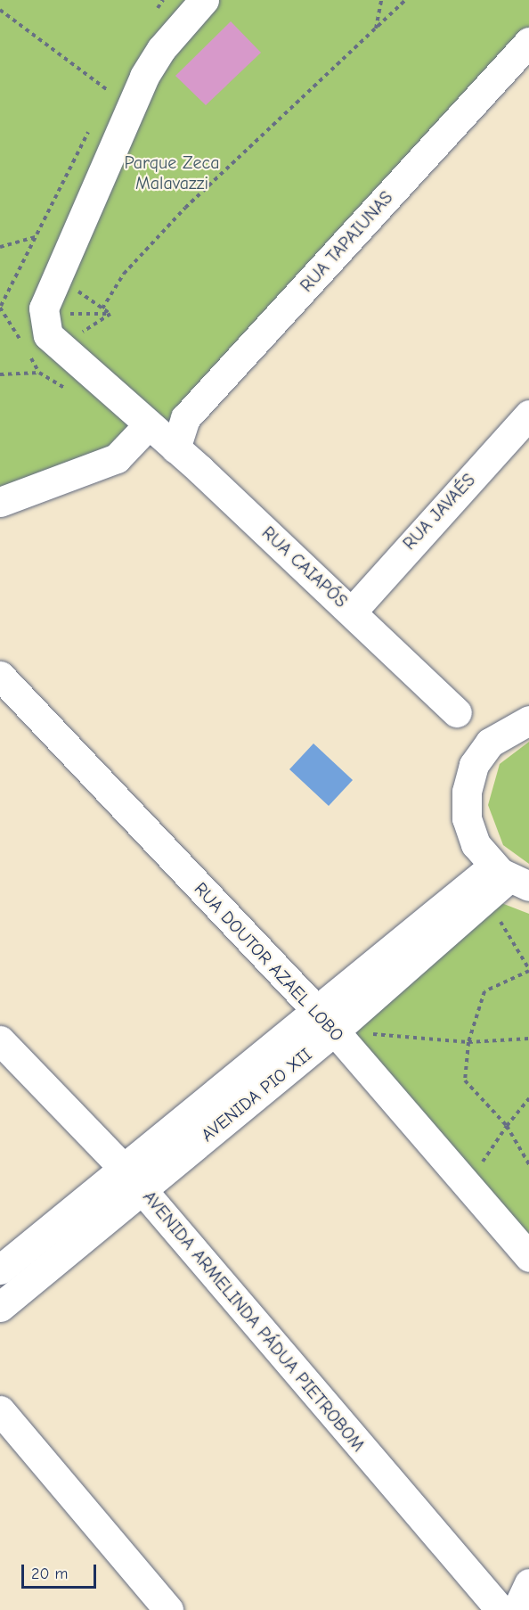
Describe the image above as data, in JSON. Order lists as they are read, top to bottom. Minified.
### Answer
{"streets":{"street":["RUA TAPAIUNAS","RUA JAVAÉS","RUA CAIAPÓS","RUA DOUTOR AZAEL LOBO","AVENIDA PIO XII","AVENIDA ARMELINDA PÁDUA PIETROBOM"]},"crossings":[["RUA TAPAIUNAS","RUA CAIAPÓS"],["RUA JAVAÉS","RUA CAIAPÓS"],["RUA DOUTOR AZAEL LOBO","AVENIDA PIO XII"],["AVENIDA PIO XII","AVENIDA ARMELINDA PÁDUA PIETROBOM"]],"parks":["Parque Zeca Malavazzi"],"scale_bar":"20 m"}
